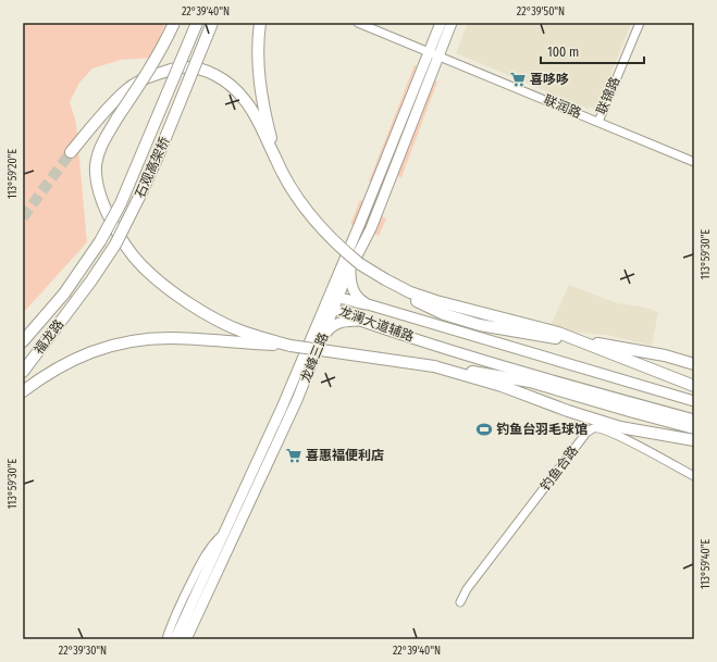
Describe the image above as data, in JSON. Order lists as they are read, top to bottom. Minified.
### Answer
{"streets":{"highway":["石观高架桥","福龙路"],"main road":["龙澜大道辅路","龙峰三路"],"street":["联锦路","联润路","钓鱼合路"]},"crossings":[["联锦路","联润路"],["联润路","龙峰三路"],["石观高架桥","福龙路"],["龙澜大道辅路","龙峰三路"]],"places":{"supermarket":["喜哆哆","喜惠褔便利店"],"sports":["钓鱼台羽毛球馆"]},"scale_bar":"100 m","coordinates":["22°39'40\"N","22°39'50\"N","113°59'20\"E","113°59'30\"E","113°59'40\"E","22°39'30\"N"]}
